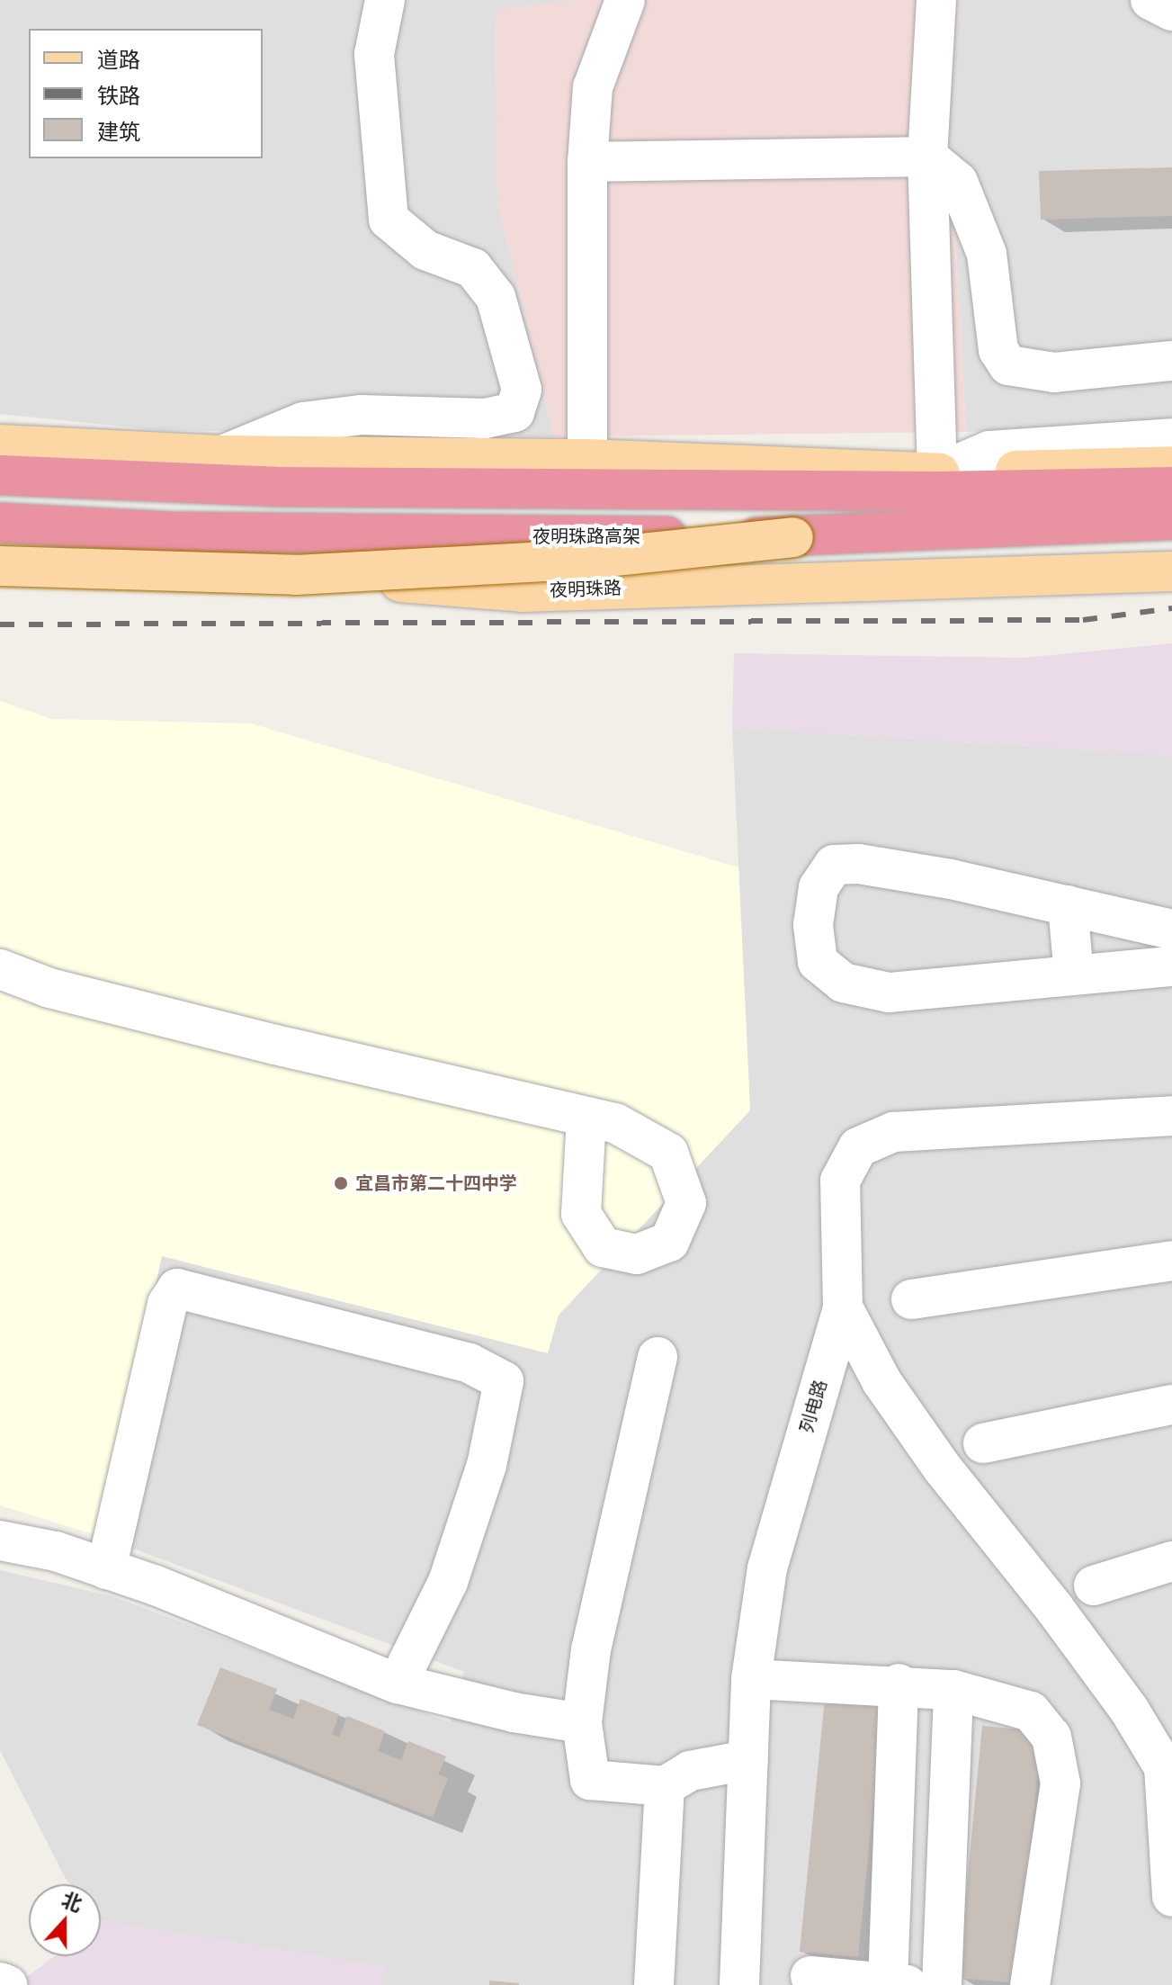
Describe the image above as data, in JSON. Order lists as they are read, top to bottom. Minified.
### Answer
{"streets":{"highway":["夜明珠路高架"],"main road":["夜明珠路"],"street":["列电路"]},"places":["宜昌市第二十四中学"],"legend":["道路","铁路","建筑"],"north":"top"}
